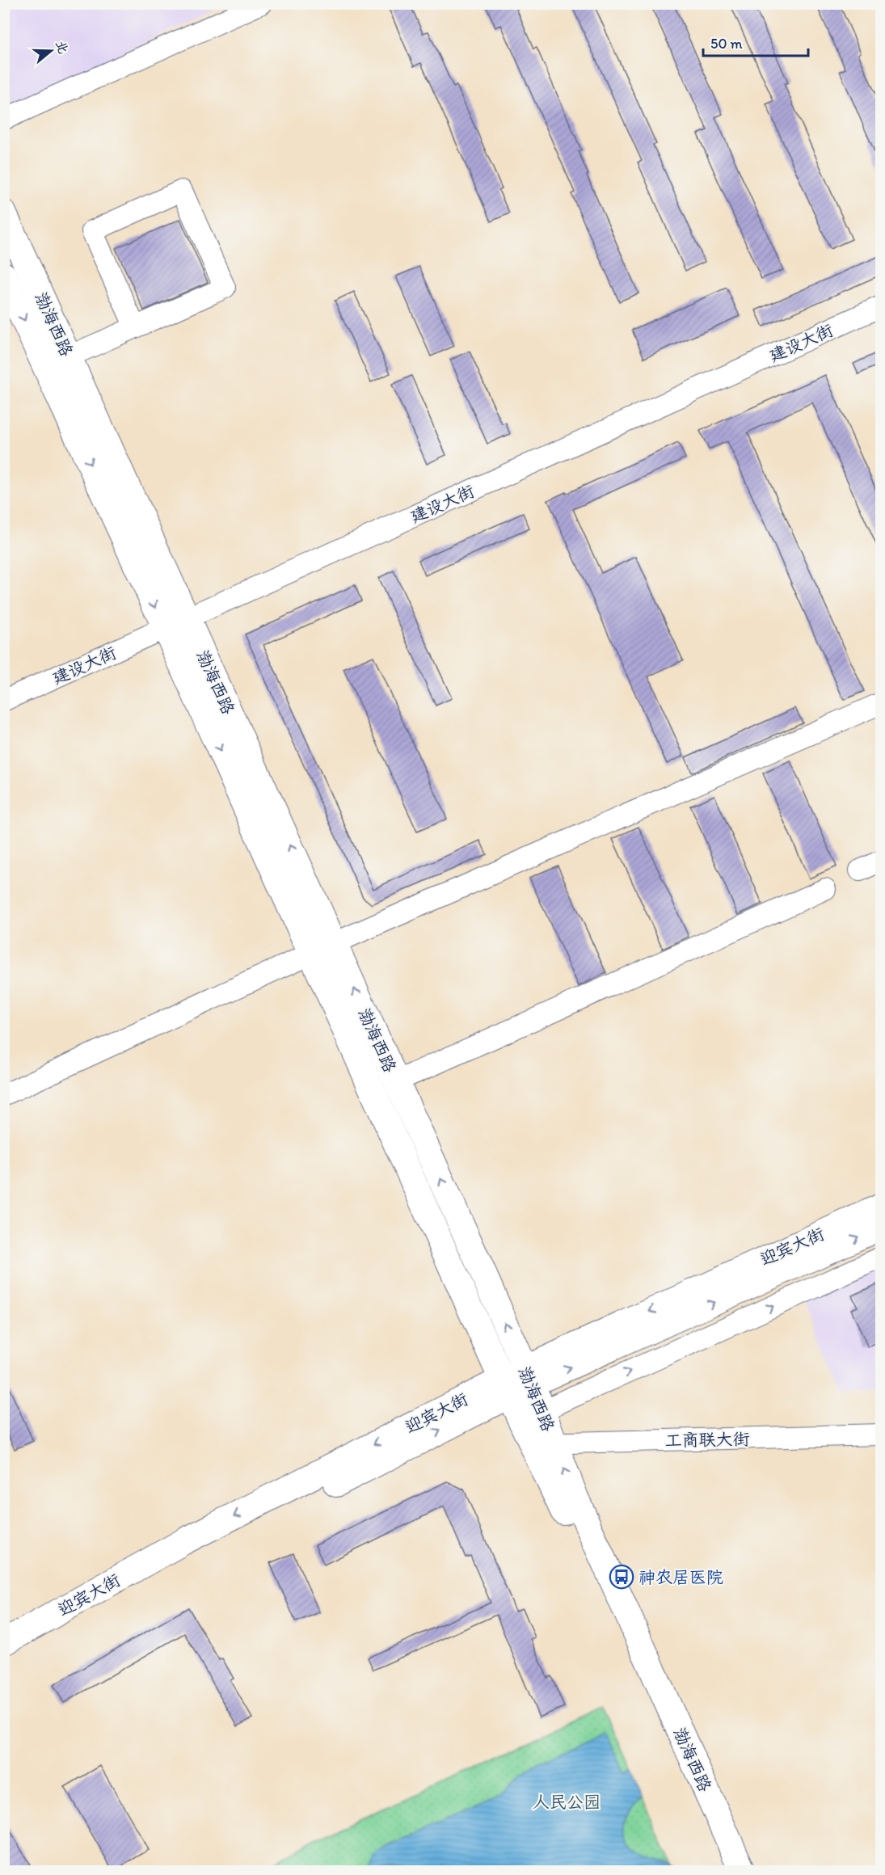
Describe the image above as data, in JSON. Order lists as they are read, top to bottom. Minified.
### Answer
{"streets":{"main road":["渤海西路","迎宾大街"],"street":["建设大街","工商联大街"]},"crossings":[["渤海西路","建设大街"],["渤海西路","迎宾大街"],["渤海西路","工商联大街"]],"parks":["人民公园"],"places":{"bus stop":["神农居医院"]},"scale_bar":"50 m","north":"right"}
